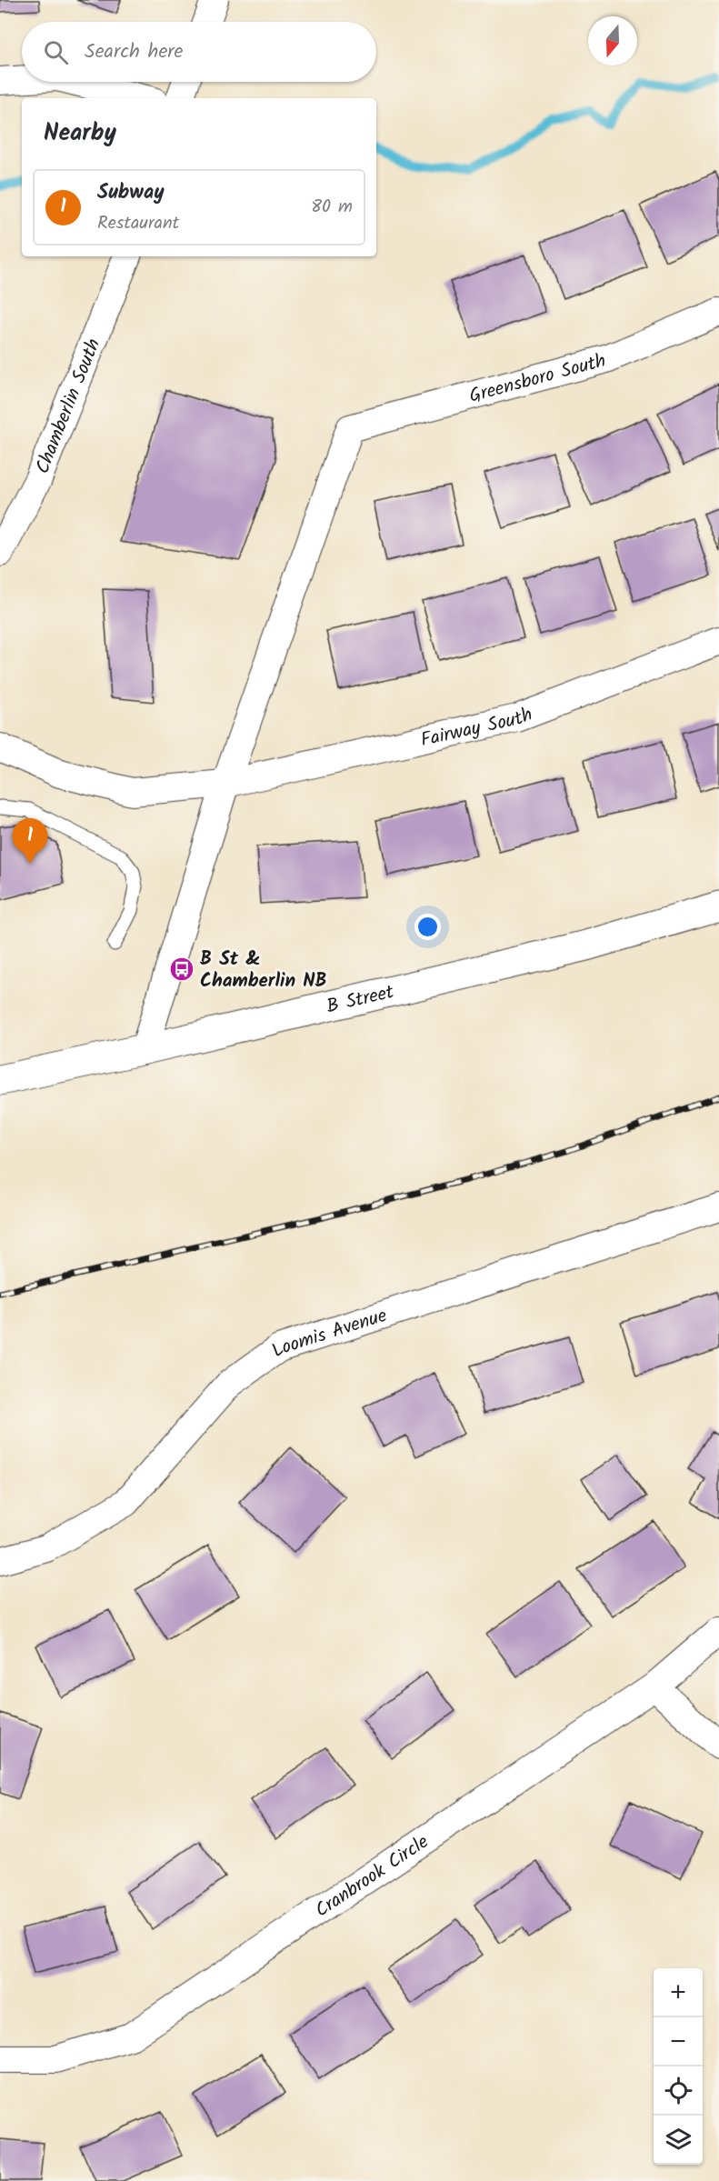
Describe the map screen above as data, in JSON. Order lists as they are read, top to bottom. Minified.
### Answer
{"streets":{"main road":["B Street"],"street":["Greensboro South","Chamberlin South","Fairway South","Loomis Avenue","Cranbrook Circle"]},"crossings":[["Greensboro South","Fairway South"]],"places":{"bus stop":["B St & Chamberlin NB"]},"north":"bottom","page":{"search":"Search here","heading":"Nearby","list":[{"mark":"1","name":"Subway","note":"Restaurant","value":"80 m"}],"pins":"1","map_buttons":["+","−"]}}
